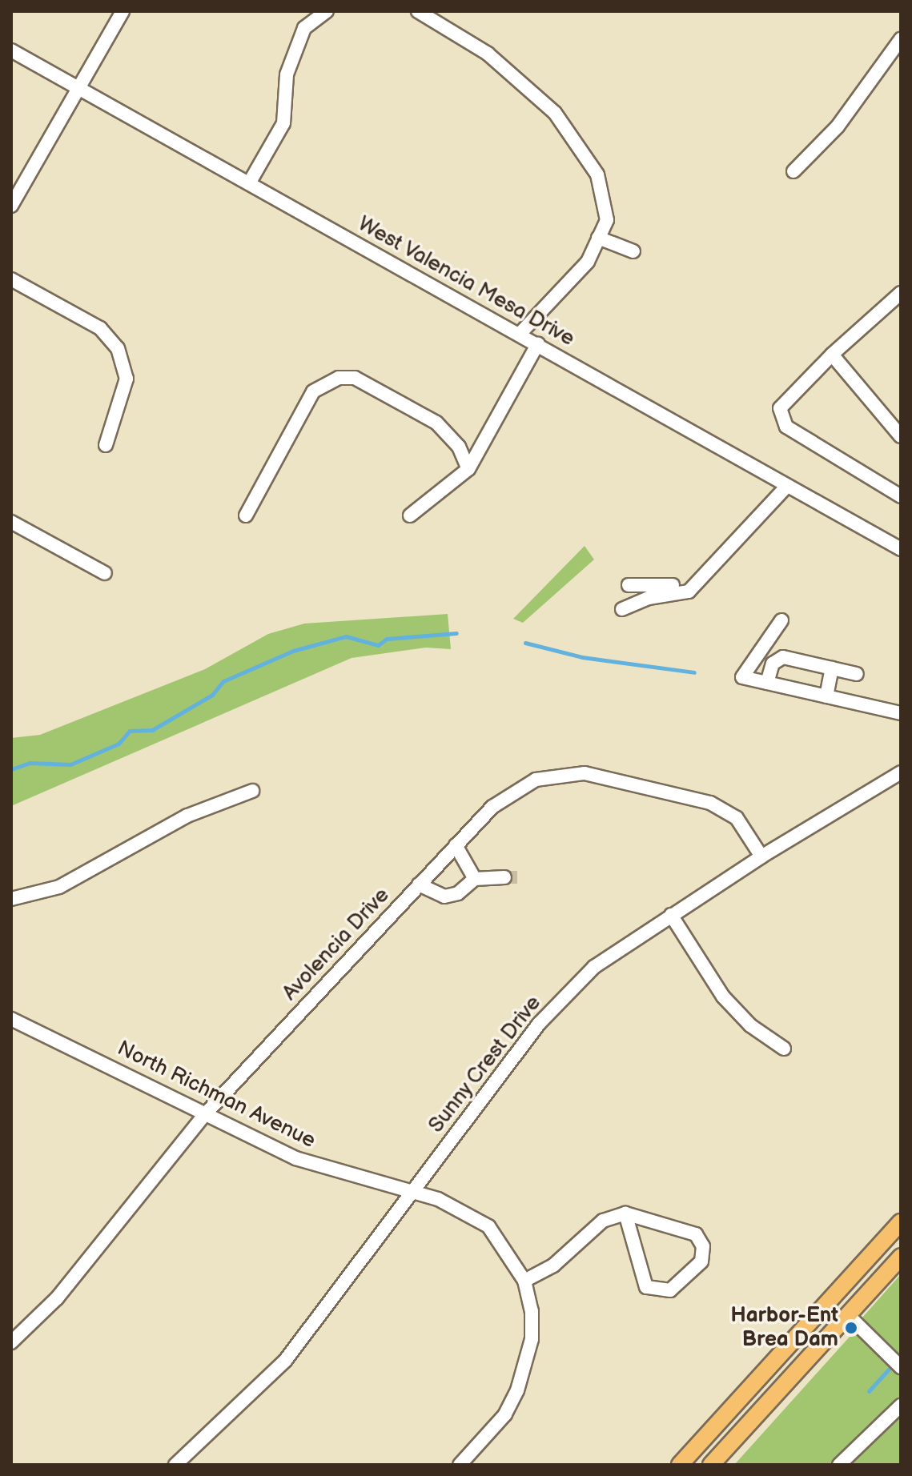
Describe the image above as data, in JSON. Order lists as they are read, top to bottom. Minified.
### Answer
{"streets":{"street":["West Valencia Mesa Drive","Avolencia Drive","Sunny Crest Drive","North Richman Avenue"]},"crossings":[["Avolencia Drive","Sunny Crest Drive"],["Avolencia Drive","North Richman Avenue"],["Sunny Crest Drive","North Richman Avenue"]],"places":["Harbor-Ent Brea Dam"]}
